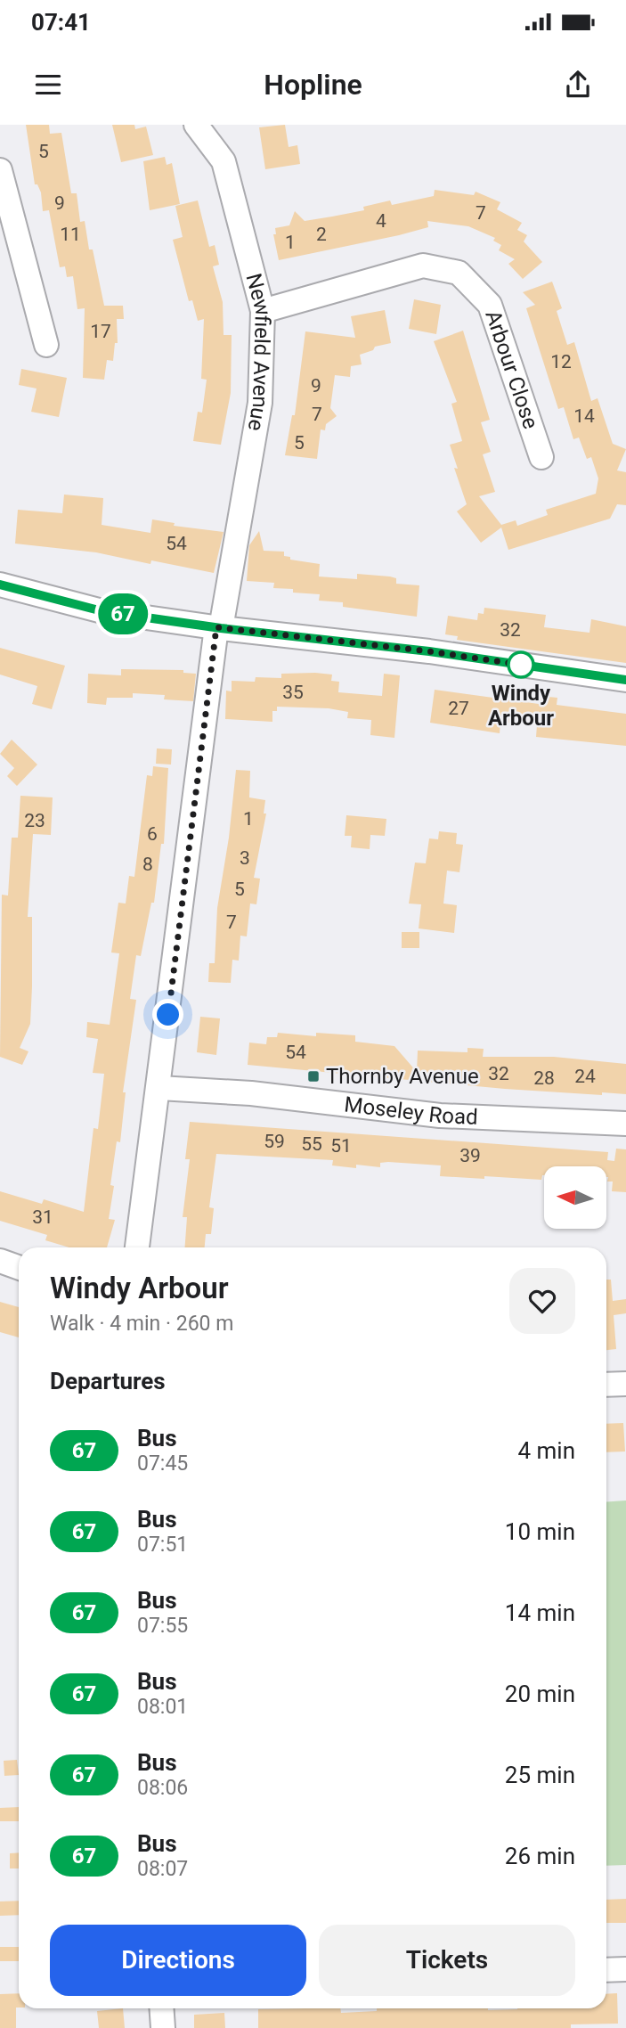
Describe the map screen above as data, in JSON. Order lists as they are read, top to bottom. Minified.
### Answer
{"streets":{"street":["Newfield Avenue","Arbour Close","Moseley Road"]},"crossings":[["Newfield Avenue","Arbour Close"]],"places":{"other":["Windy Arbour"],"transit":["Thornby Avenue"]},"lines":["bus line 67"],"house_numbers":["5","9","7","4","11","2","1","17","12","9","7","14","5","54","32","35","27","1","23","6","3","8","5","7","54","32","24","28","59","55","51","39","31"],"north":"left","page":{"status":"07:41","header":"Hopline","on_map":"67","heading":[["Windy Arbour","Walk · 4 min · 260 m"],"Departures"],"list":[{"mark":"67","name":"Bus","note":"07:45","value":"4 min"},{"mark":"67","name":"Bus","note":"07:51","value":"10 min"},{"mark":"67","name":"Bus","note":"07:55","value":"14 min"},{"mark":"67","name":"Bus","note":"08:01","value":"20 min"},{"mark":"67","name":"Bus","note":"08:06","value":"25 min"},{"mark":"67","name":"Bus","note":"08:07","value":"26 min"}],"buttons":["Directions","Tickets"]}}
